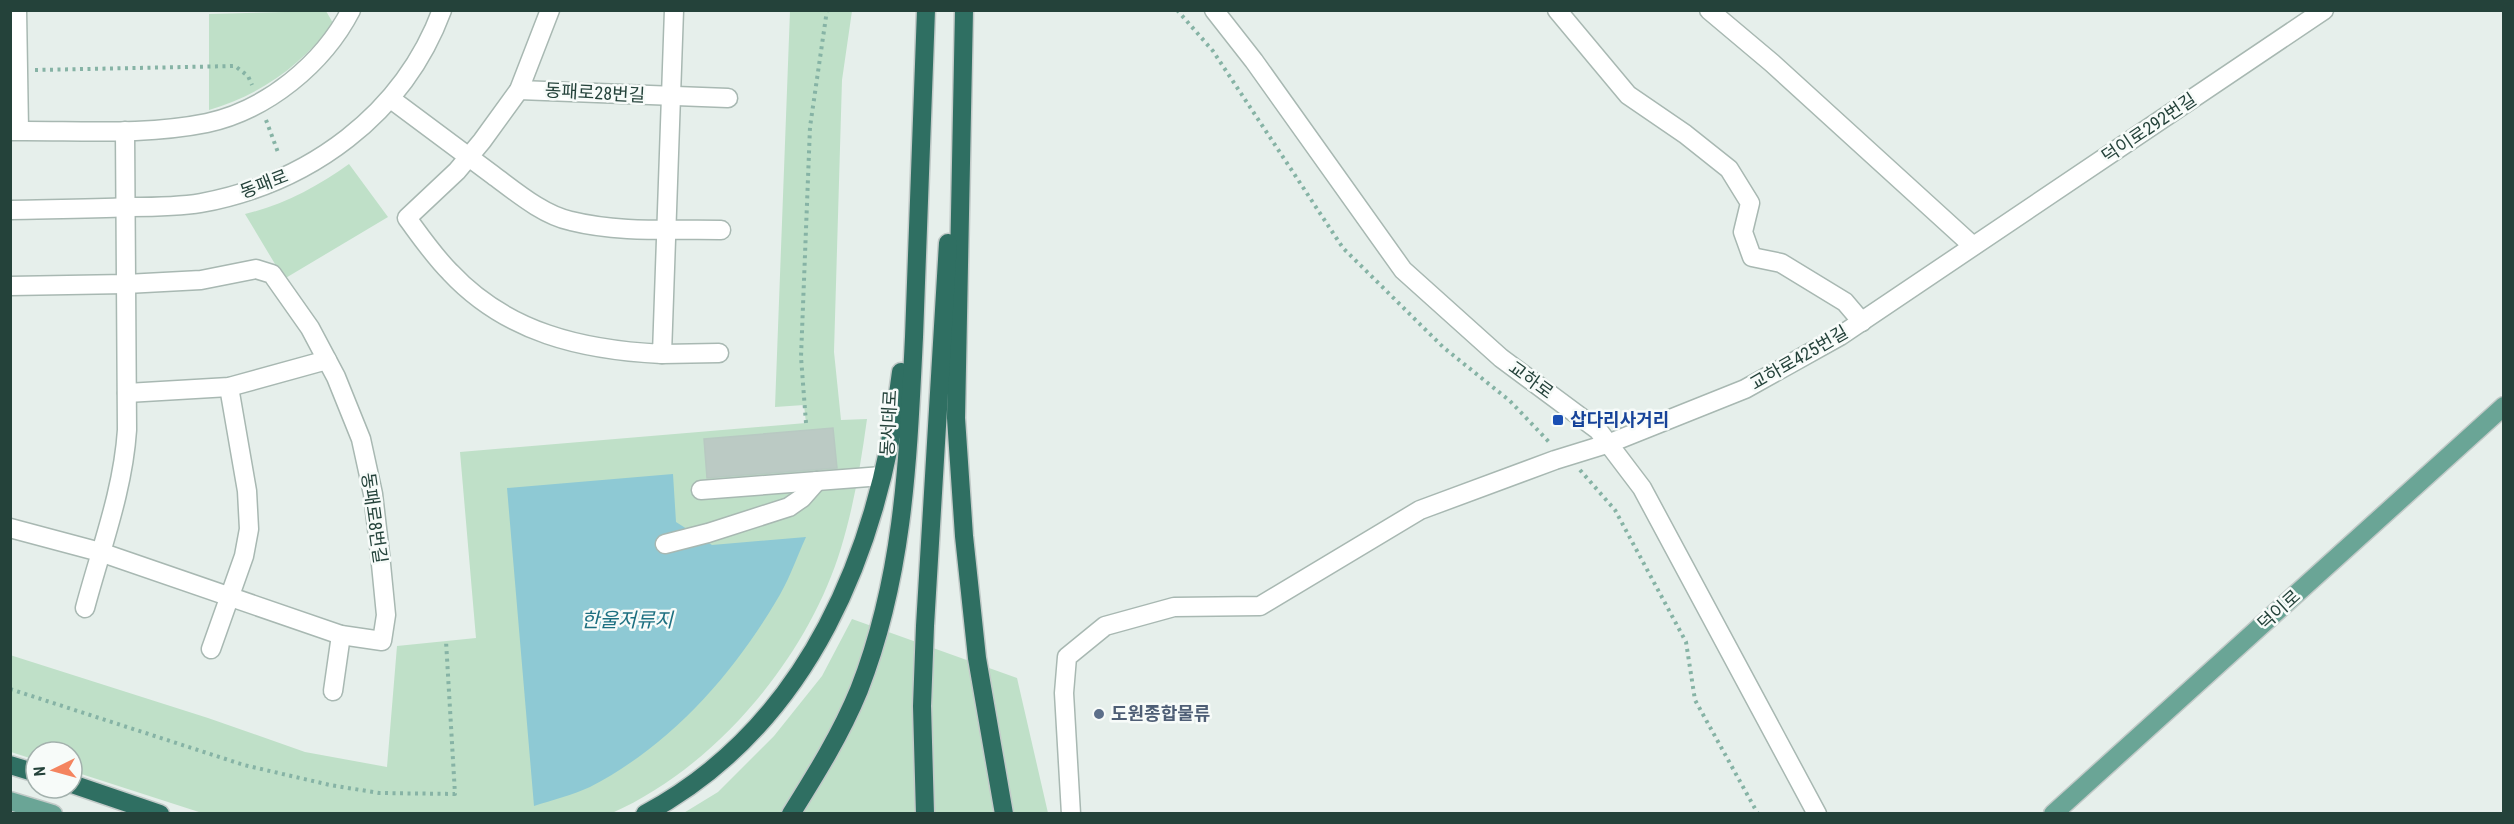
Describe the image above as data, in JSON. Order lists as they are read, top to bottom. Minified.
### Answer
{"streets":{"highway":["동서대로"],"main road":["덕이로"],"street":["동패로28번길","덕이로292번길","동패로","교하로425번길","교하로","동패로8번길"]},"crossings":[["덕이로292번길","교하로425번길"],["교하로425번길","교하로"]],"water":["한울저류지"],"places":{"transit":["삽다리사거리"],"other":["도원종합물류"]},"north":"left"}
